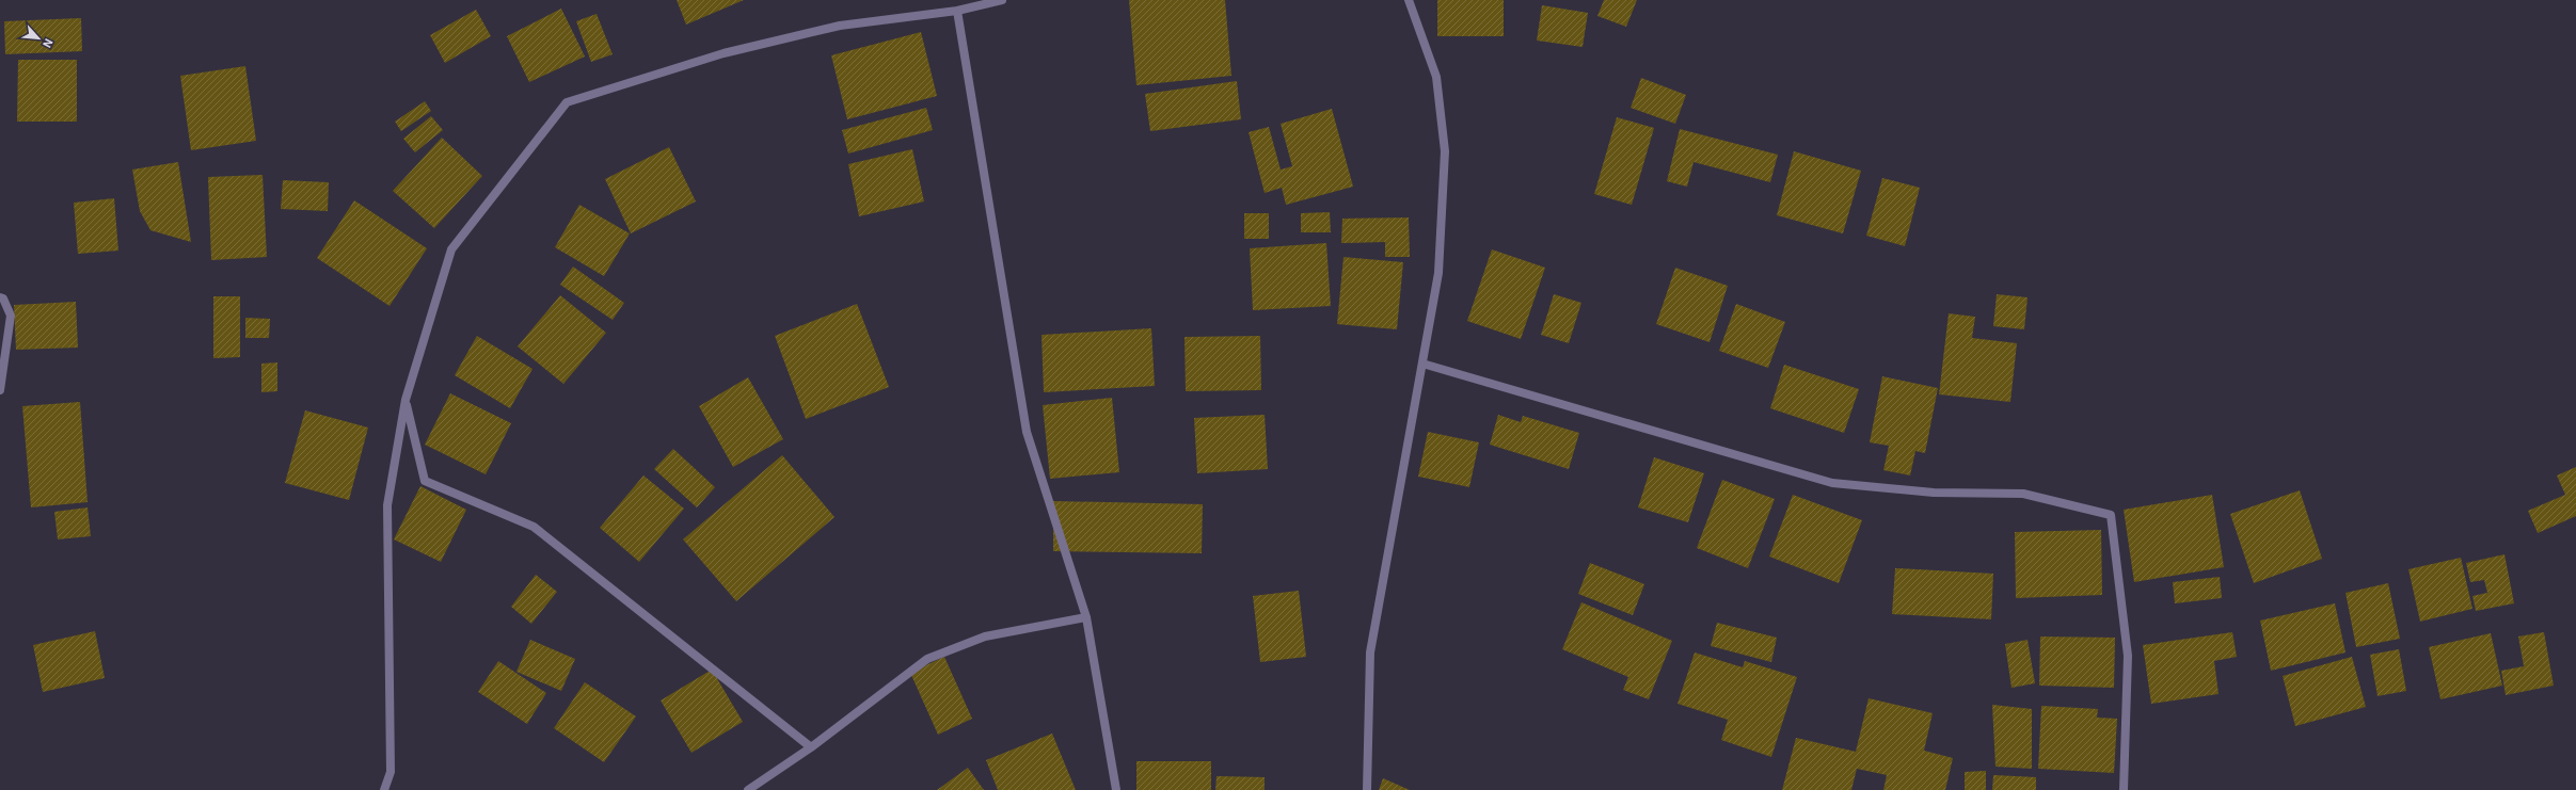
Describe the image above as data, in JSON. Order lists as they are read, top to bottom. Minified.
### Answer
{"north":"bottom right"}
